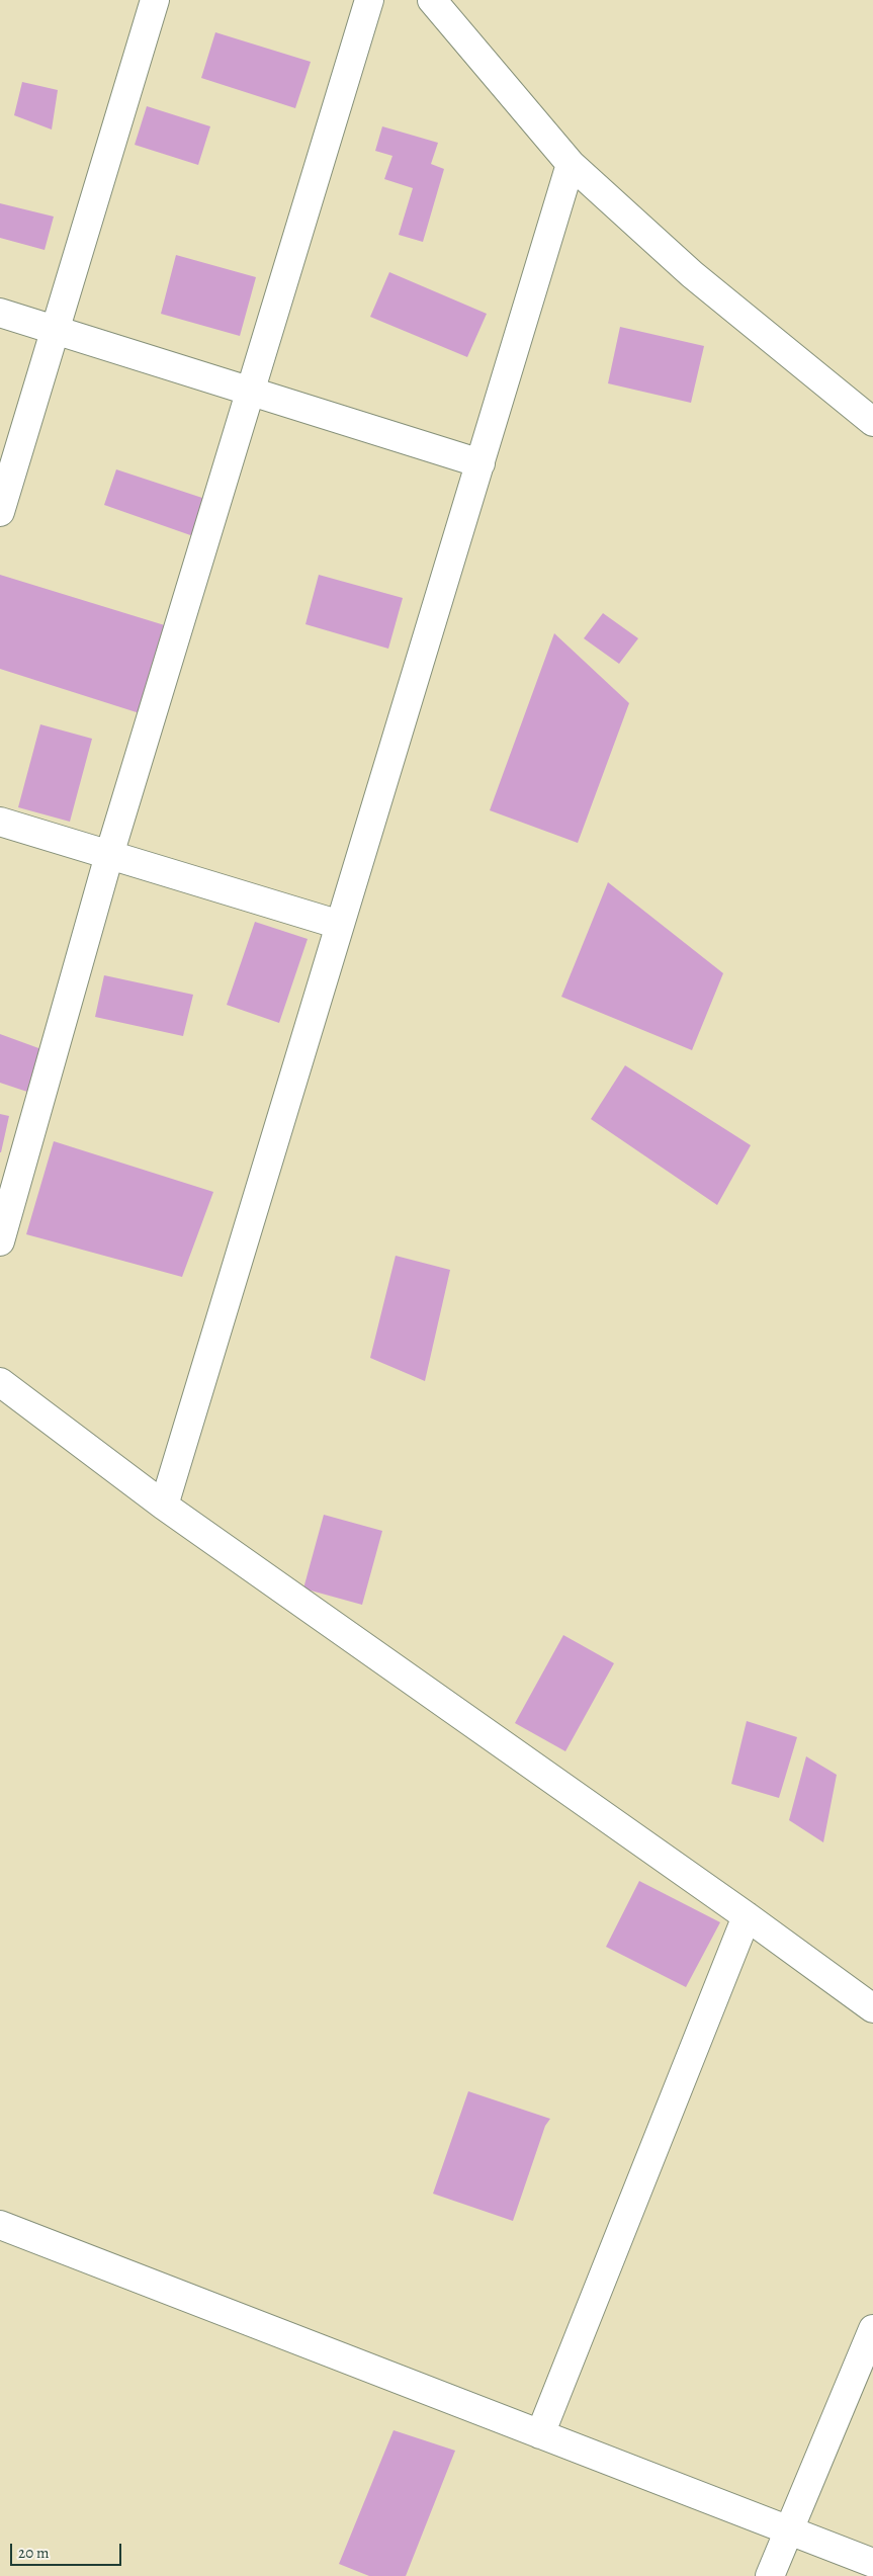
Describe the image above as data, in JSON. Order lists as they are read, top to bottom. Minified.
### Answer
{"scale_bar":"20 m"}
